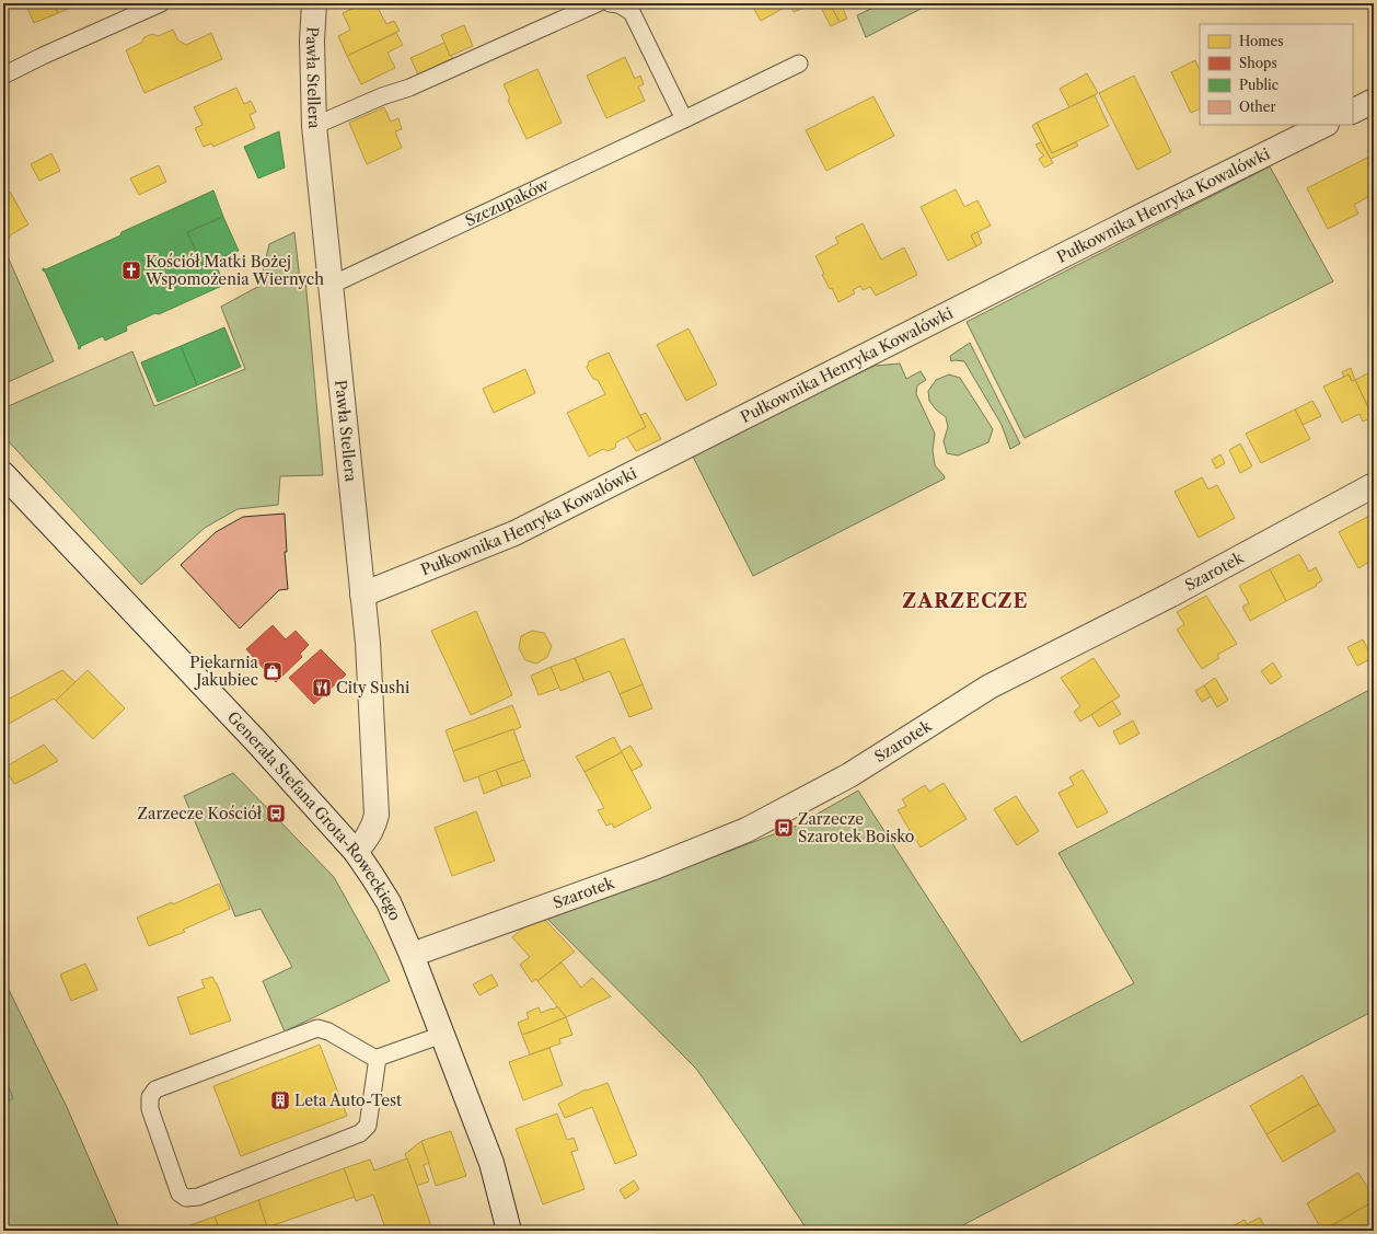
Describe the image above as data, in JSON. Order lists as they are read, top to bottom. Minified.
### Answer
{"streets":{"street":["Pawła Stellera","Pułkownika Henryka Kowalówki","Szarotek","Generała Stefana Grota-Roweckiego"],"lane":["Szczupaków"]},"crossings":[["Pawła Stellera","Szczupaków"],["Pawła Stellera","Pułkownika Henryka Kowalówki"],["Pawła Stellera","Generała Stefana Grota-Roweckiego"],["Szarotek","Generała Stefana Grota-Roweckiego"]],"districts":["ZARZECZE"],"places":{"church":["Kościół Matki Bożej Wspomożenia Wiernych"],"shop":["Piekarnia Jakubiec"],"restaurant":["City Sushi"],"bus stop":["Zarzecze Kościół","Zarzecze Szarotek Boisko"],"building":["Leta Auto-Test"]},"legend":["Homes","Shops","Public","Other"]}
